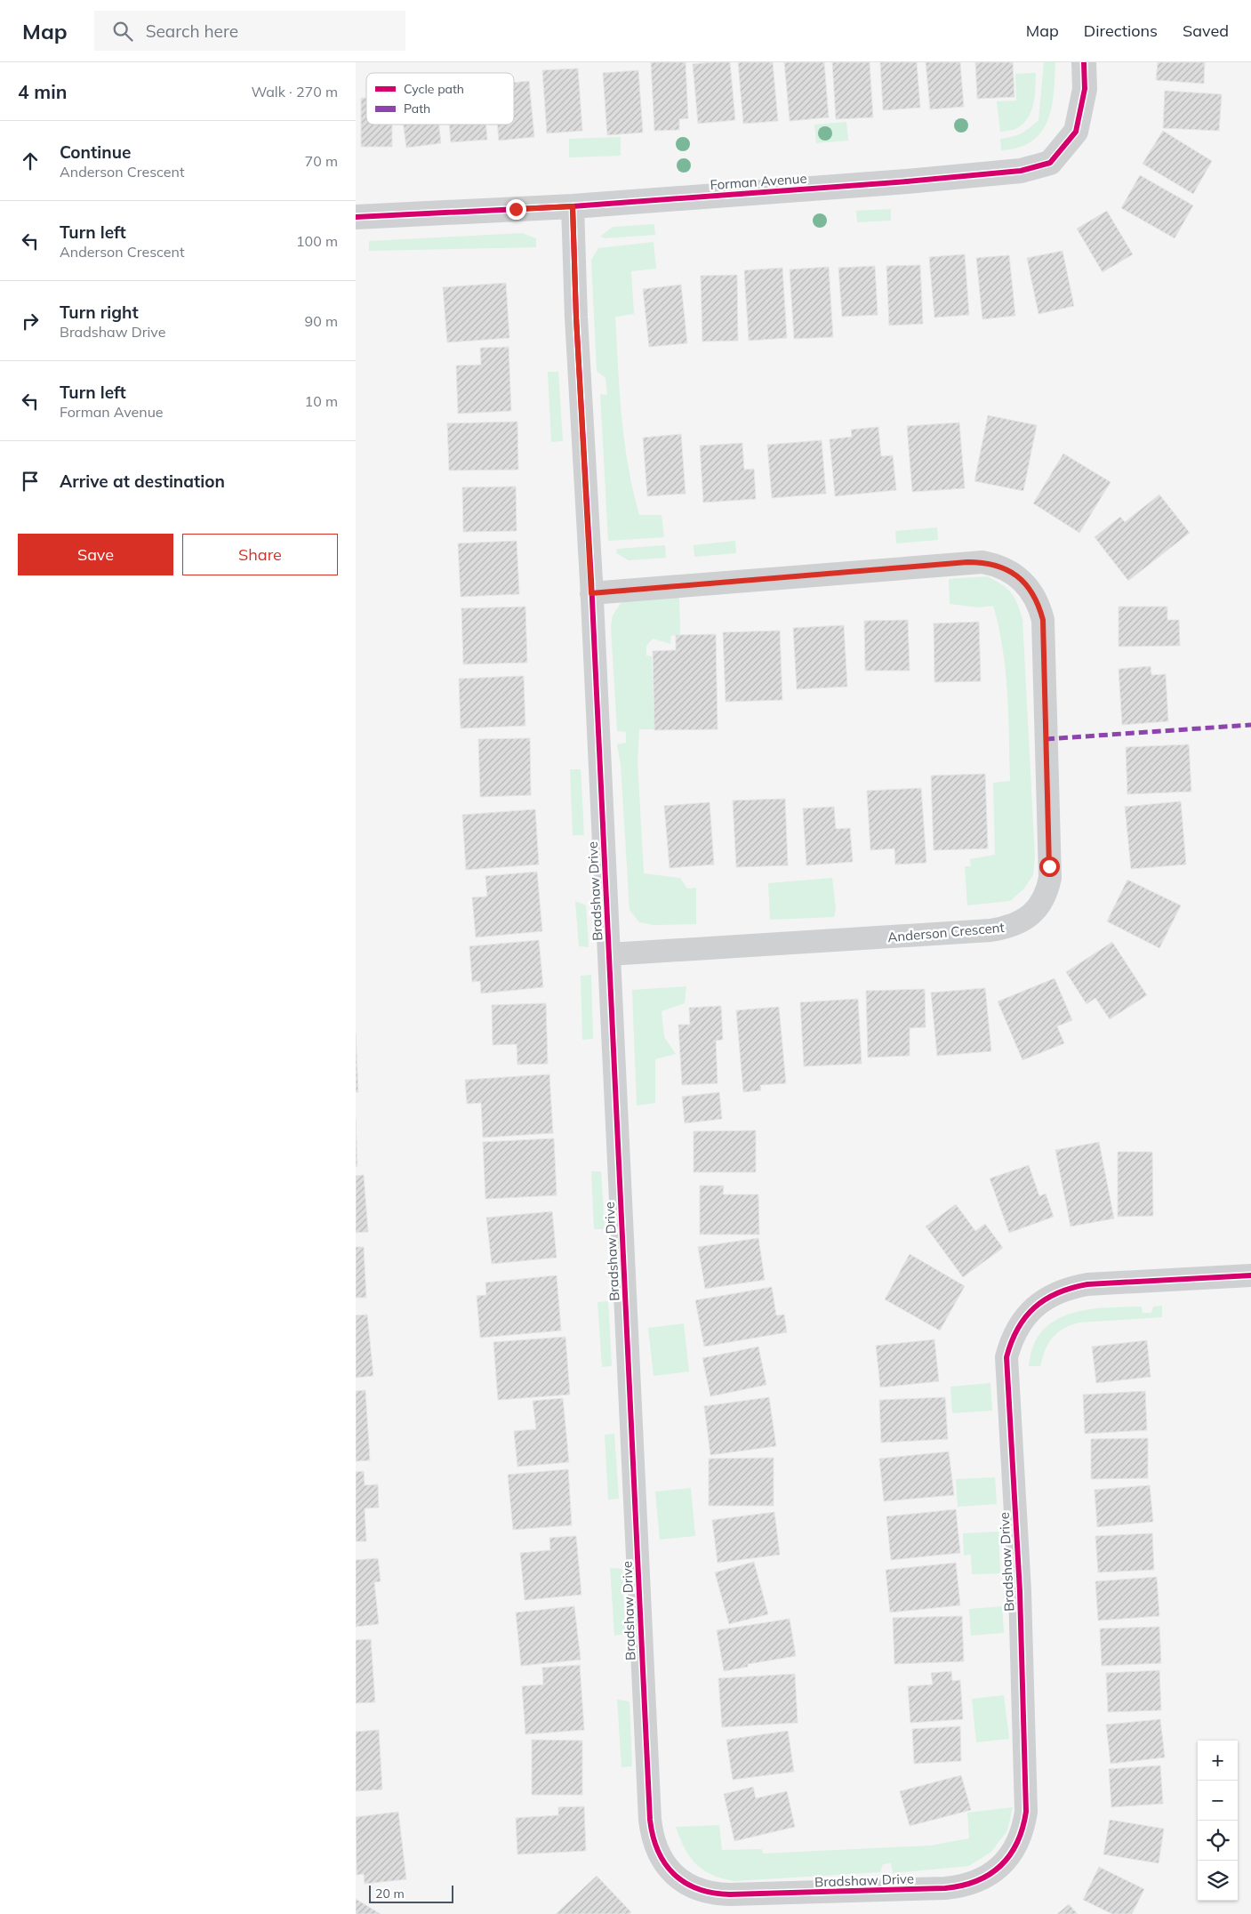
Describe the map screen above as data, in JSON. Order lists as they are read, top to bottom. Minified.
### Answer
{"streets":{"street":["Forman Avenue","Bradshaw Drive","Anderson Crescent"]},"crossings":[["Forman Avenue","Bradshaw Drive"],["Bradshaw Drive","Anderson Crescent"]],"legend":["Cycle path","Path"],"scale_bar":"20 m","page":{"header":"Map","search":"Search here","nav":["Map","Directions","Saved"],"heading":["4 min","Walk · 270 m"],"list":[["Continue","Anderson Crescent","70 m"],["Turn left","Anderson Crescent","100 m"],["Turn right","Bradshaw Drive","90 m"],["Turn left","Forman Avenue","10 m"],"Arrive at destination"],"buttons":["Save","Share"],"map_buttons":["+","−"],"scale":"20 m"}}
